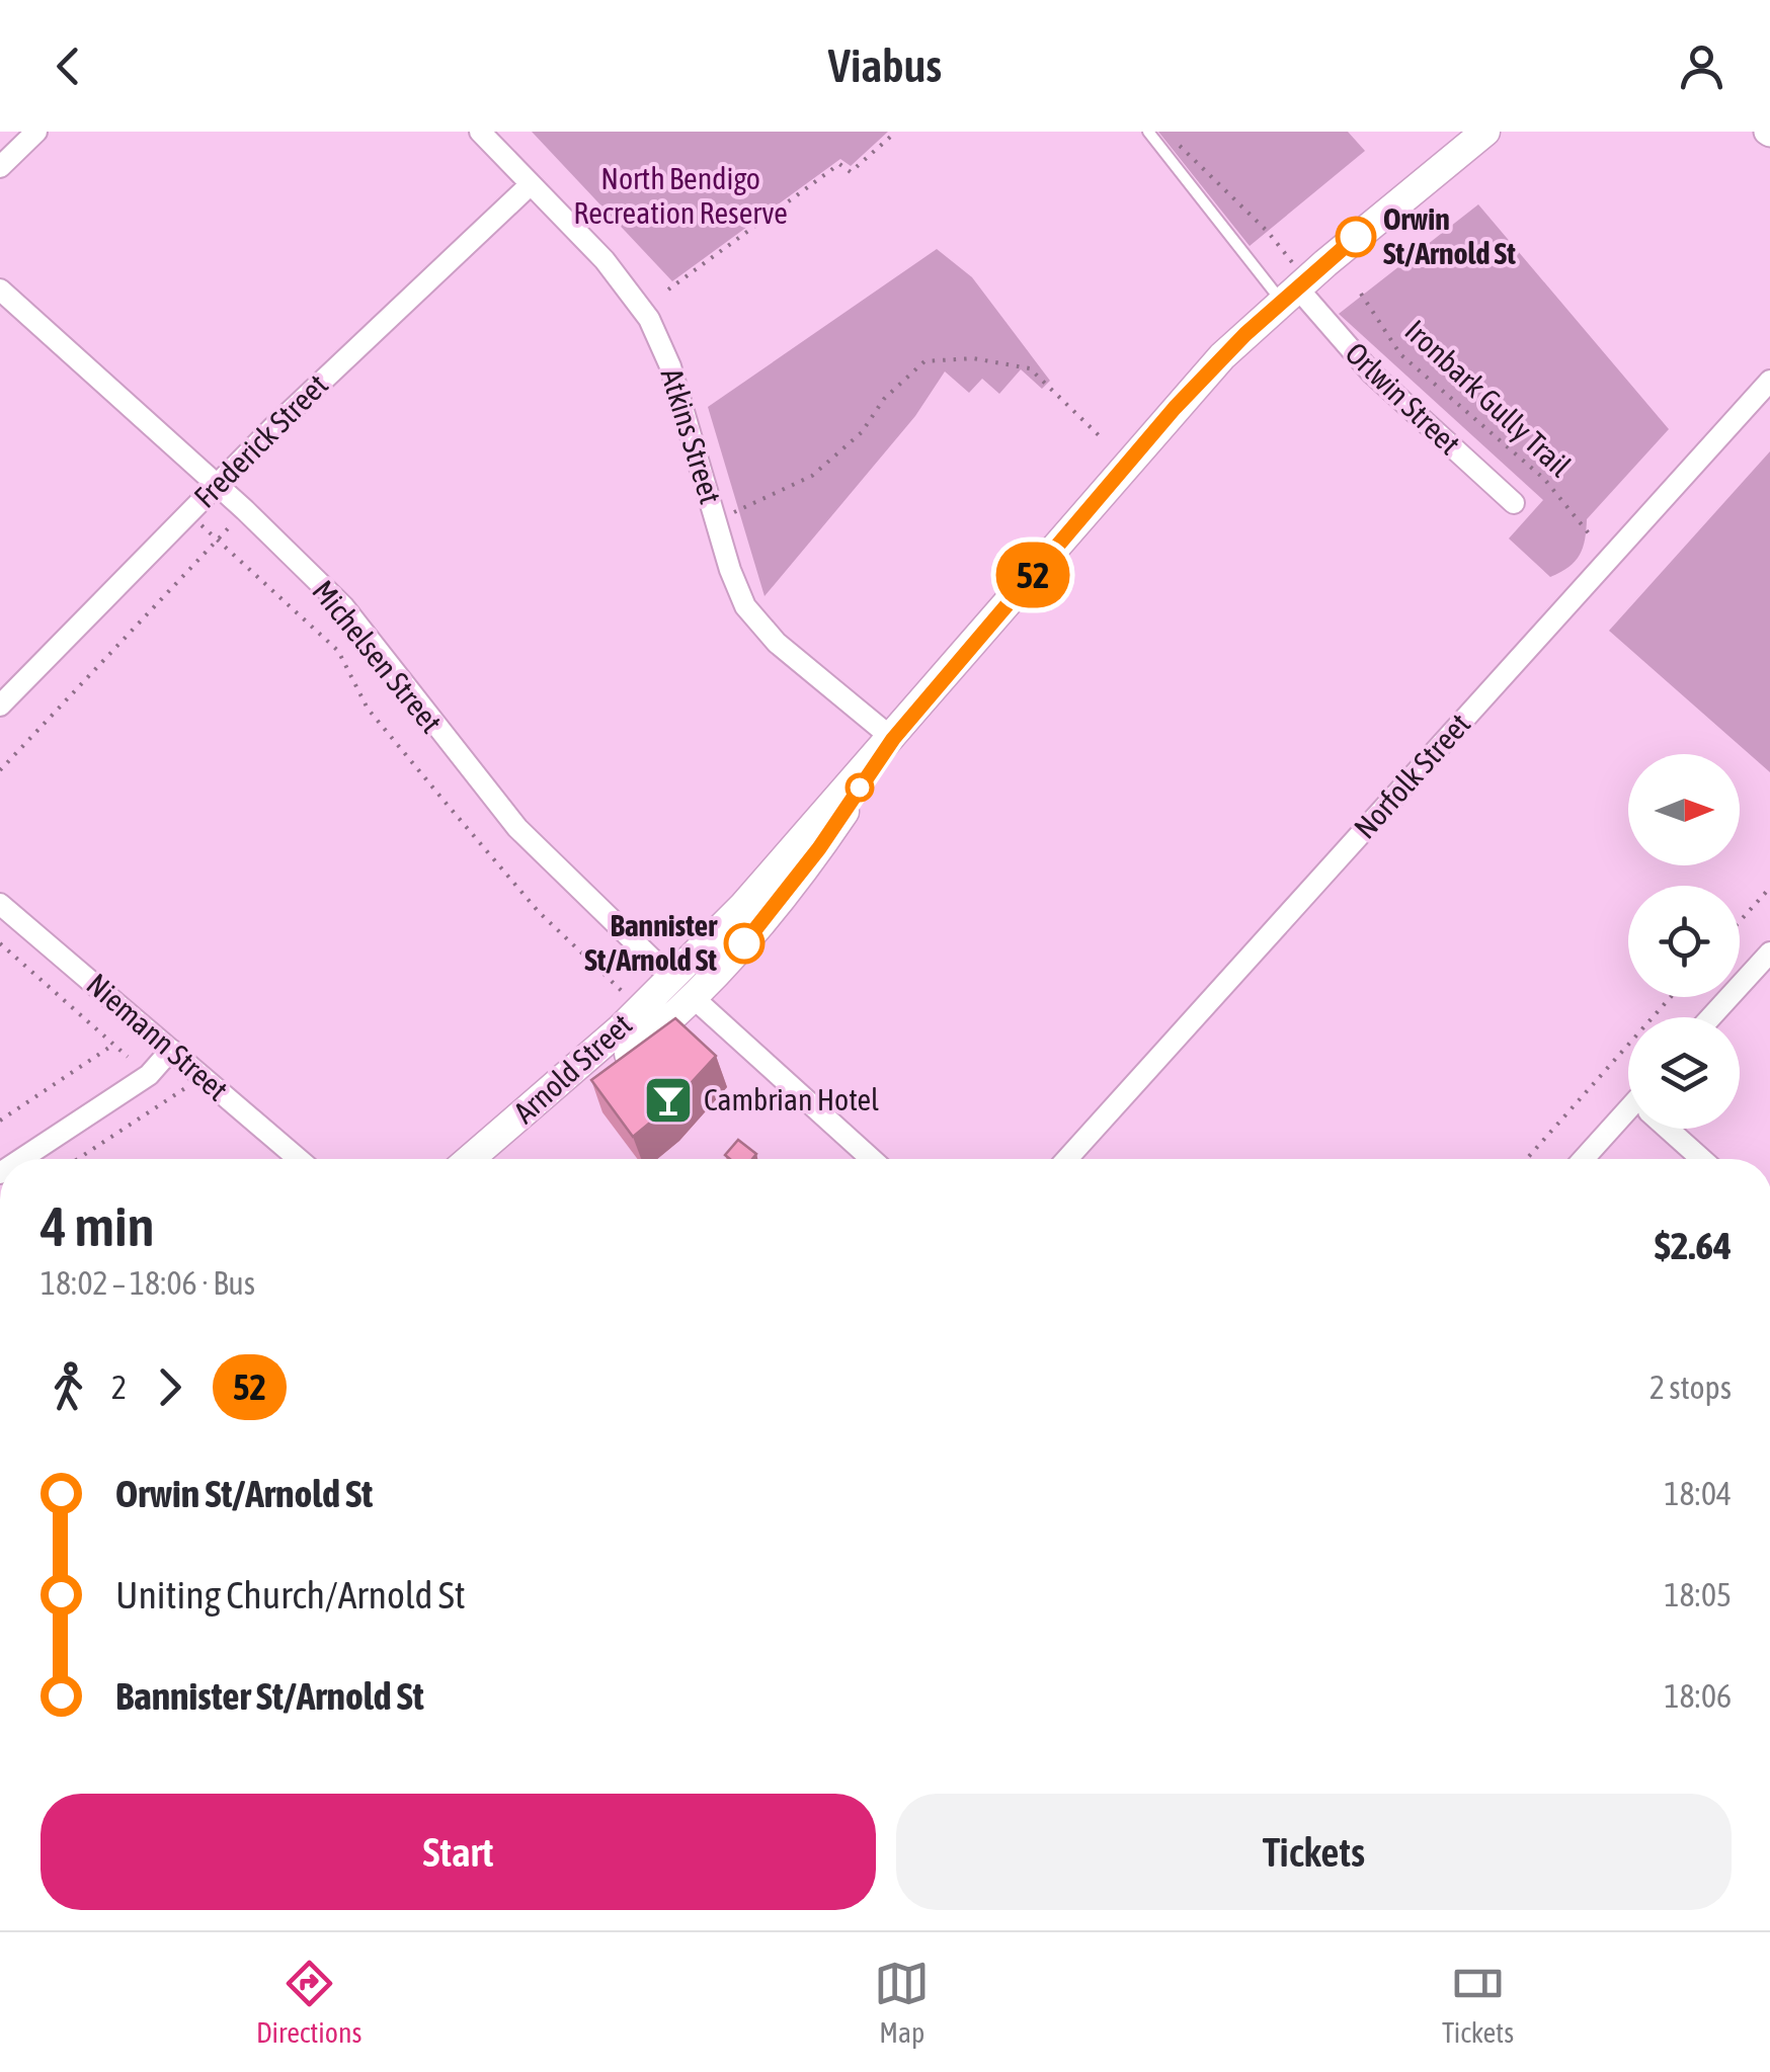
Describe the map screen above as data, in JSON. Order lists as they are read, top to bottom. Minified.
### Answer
{"streets":{"main road":["Michelsen Street","Arnold Street"],"street":["Orlwin Street","Atkins Street","Frederick Street","Norfolk Street","Niemann Street"],"path":["Ironbark Gully Trail"]},"crossings":[["Orlwin Street","Arnold Street"],["Atkins Street","Frederick Street"],["Atkins Street","Arnold Street"],["Frederick Street","Michelsen Street"],["Michelsen Street","Arnold Street"]],"parks":["North Bendigo Recreation Reserve"],"places":{"other":["Orwin St/Arnold St","Bannister St/Arnold St"],"bar":["Cambrian Hotel"]},"lines":["bus line 52"],"north":"right","page":{"header":"Viabus","on_map":"52","heading":["4 min","18:02 – 18:06 · Bus","$2.64"],"legs":["2","52","2 stops"],"list":[{"name":"Orwin St/Arnold St","value":"18:04"},{"name":"Uniting Church/Arnold St","value":"18:05"},{"name":"Bannister St/Arnold St","value":"18:06"}],"buttons":["Start","Tickets"],"tabs":["Directions","Map","Tickets"]}}
